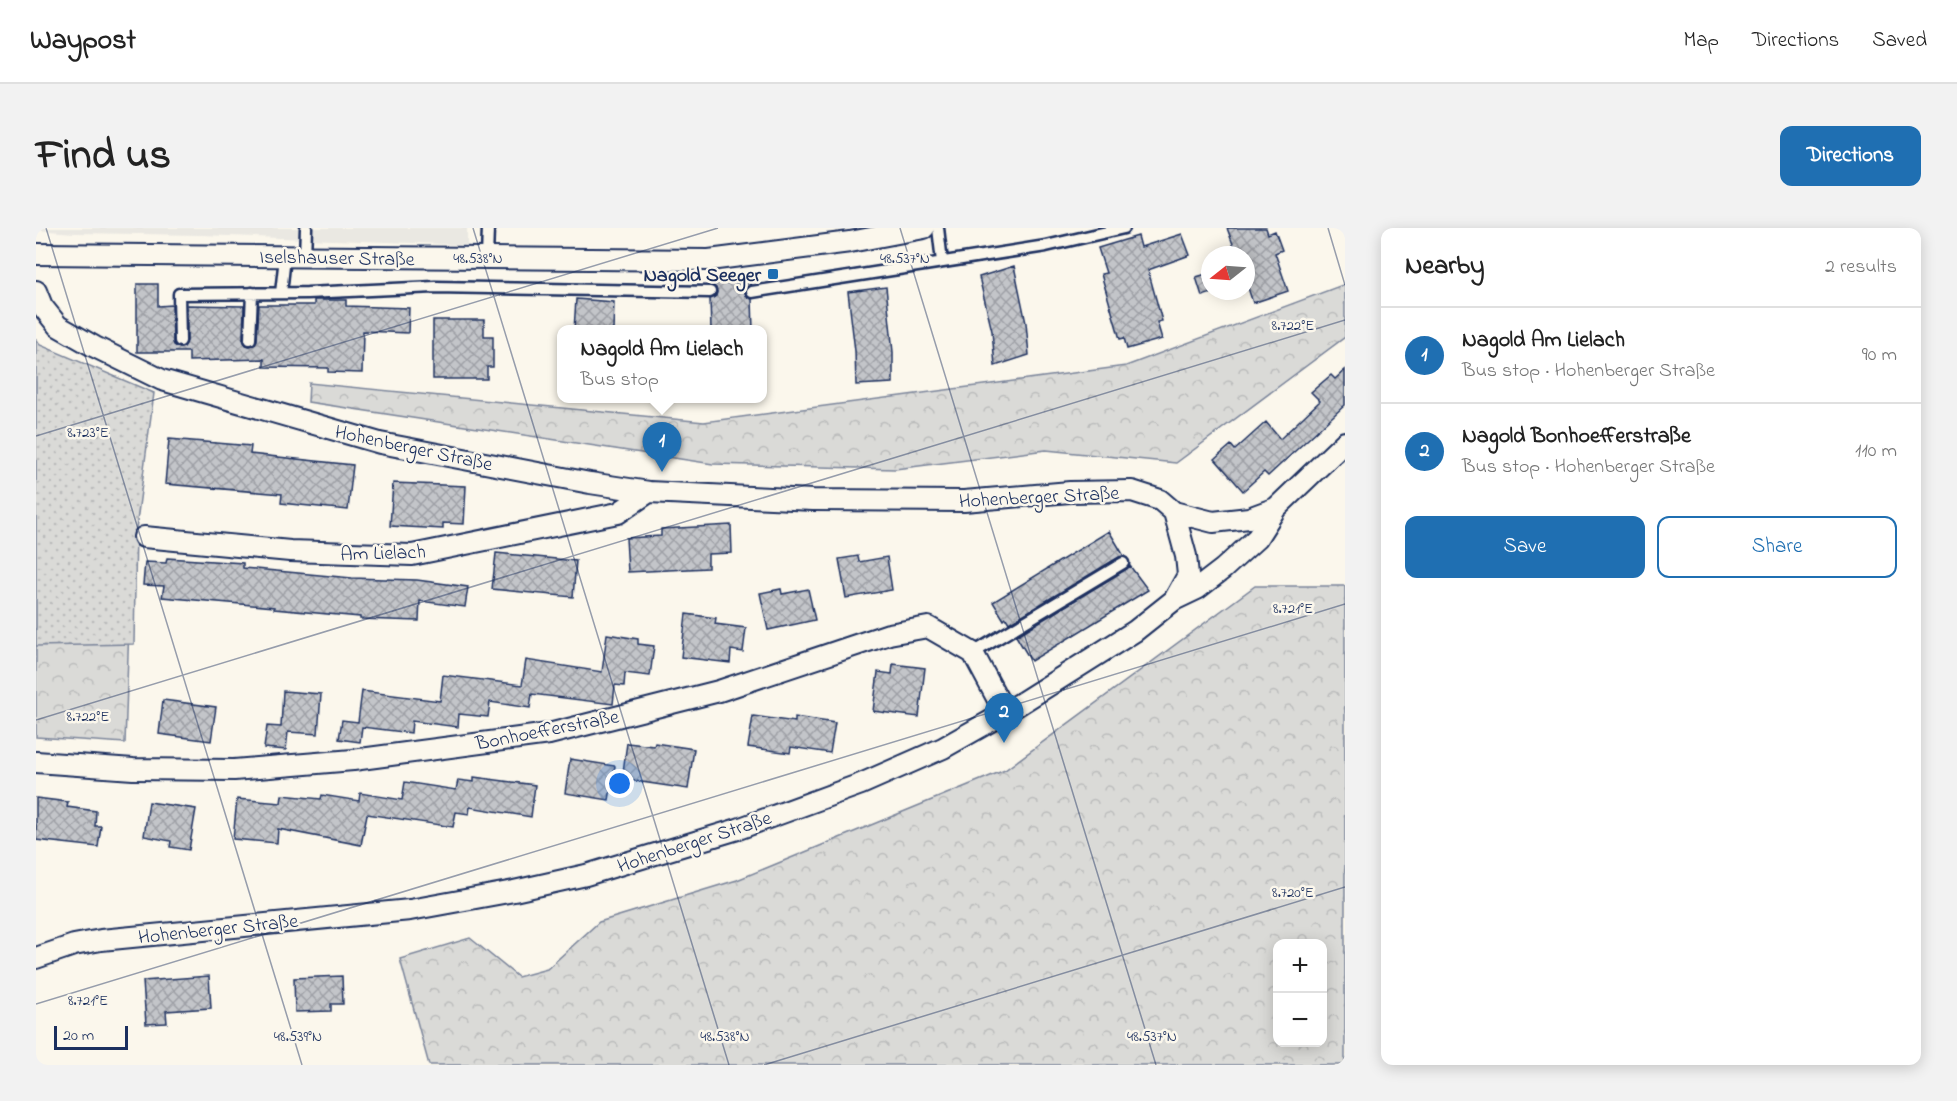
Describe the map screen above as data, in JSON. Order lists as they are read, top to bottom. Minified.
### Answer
{"streets":{"street":["Iselshauser Straße","Hohenberger Straße","Am Lielach","Bonhoefferstraße"]},"crossings":[["Hohenberger Straße","Am Lielach"]],"places":{"transit":["Nagold Seeger"]},"scale_bar":"20 m","north":"left","page":{"header":"Waypost","nav":["Map","Directions","Saved"],"title":"Find us","buttons":["Directions",["Save","Share"]],"heading":["Nearby","2 results"],"list":[{"mark":"1","name":"Nagold Am Lielach","note":"Bus stop · Hohenberger Straße","value":"90 m"},{"mark":"2","name":"Nagold Bonhoefferstraße","note":"Bus stop · Hohenberger Straße","value":"110 m"}],"popup":["Nagold Am Lielach","Bus stop"],"pins":["1","2"],"map_buttons":["+","−"],"scale":"20 m"},"coordinates":["48.538°N","48.537°N","8.722°E","8.723°E","8.721°E","8.720°E","48.539°N"]}
